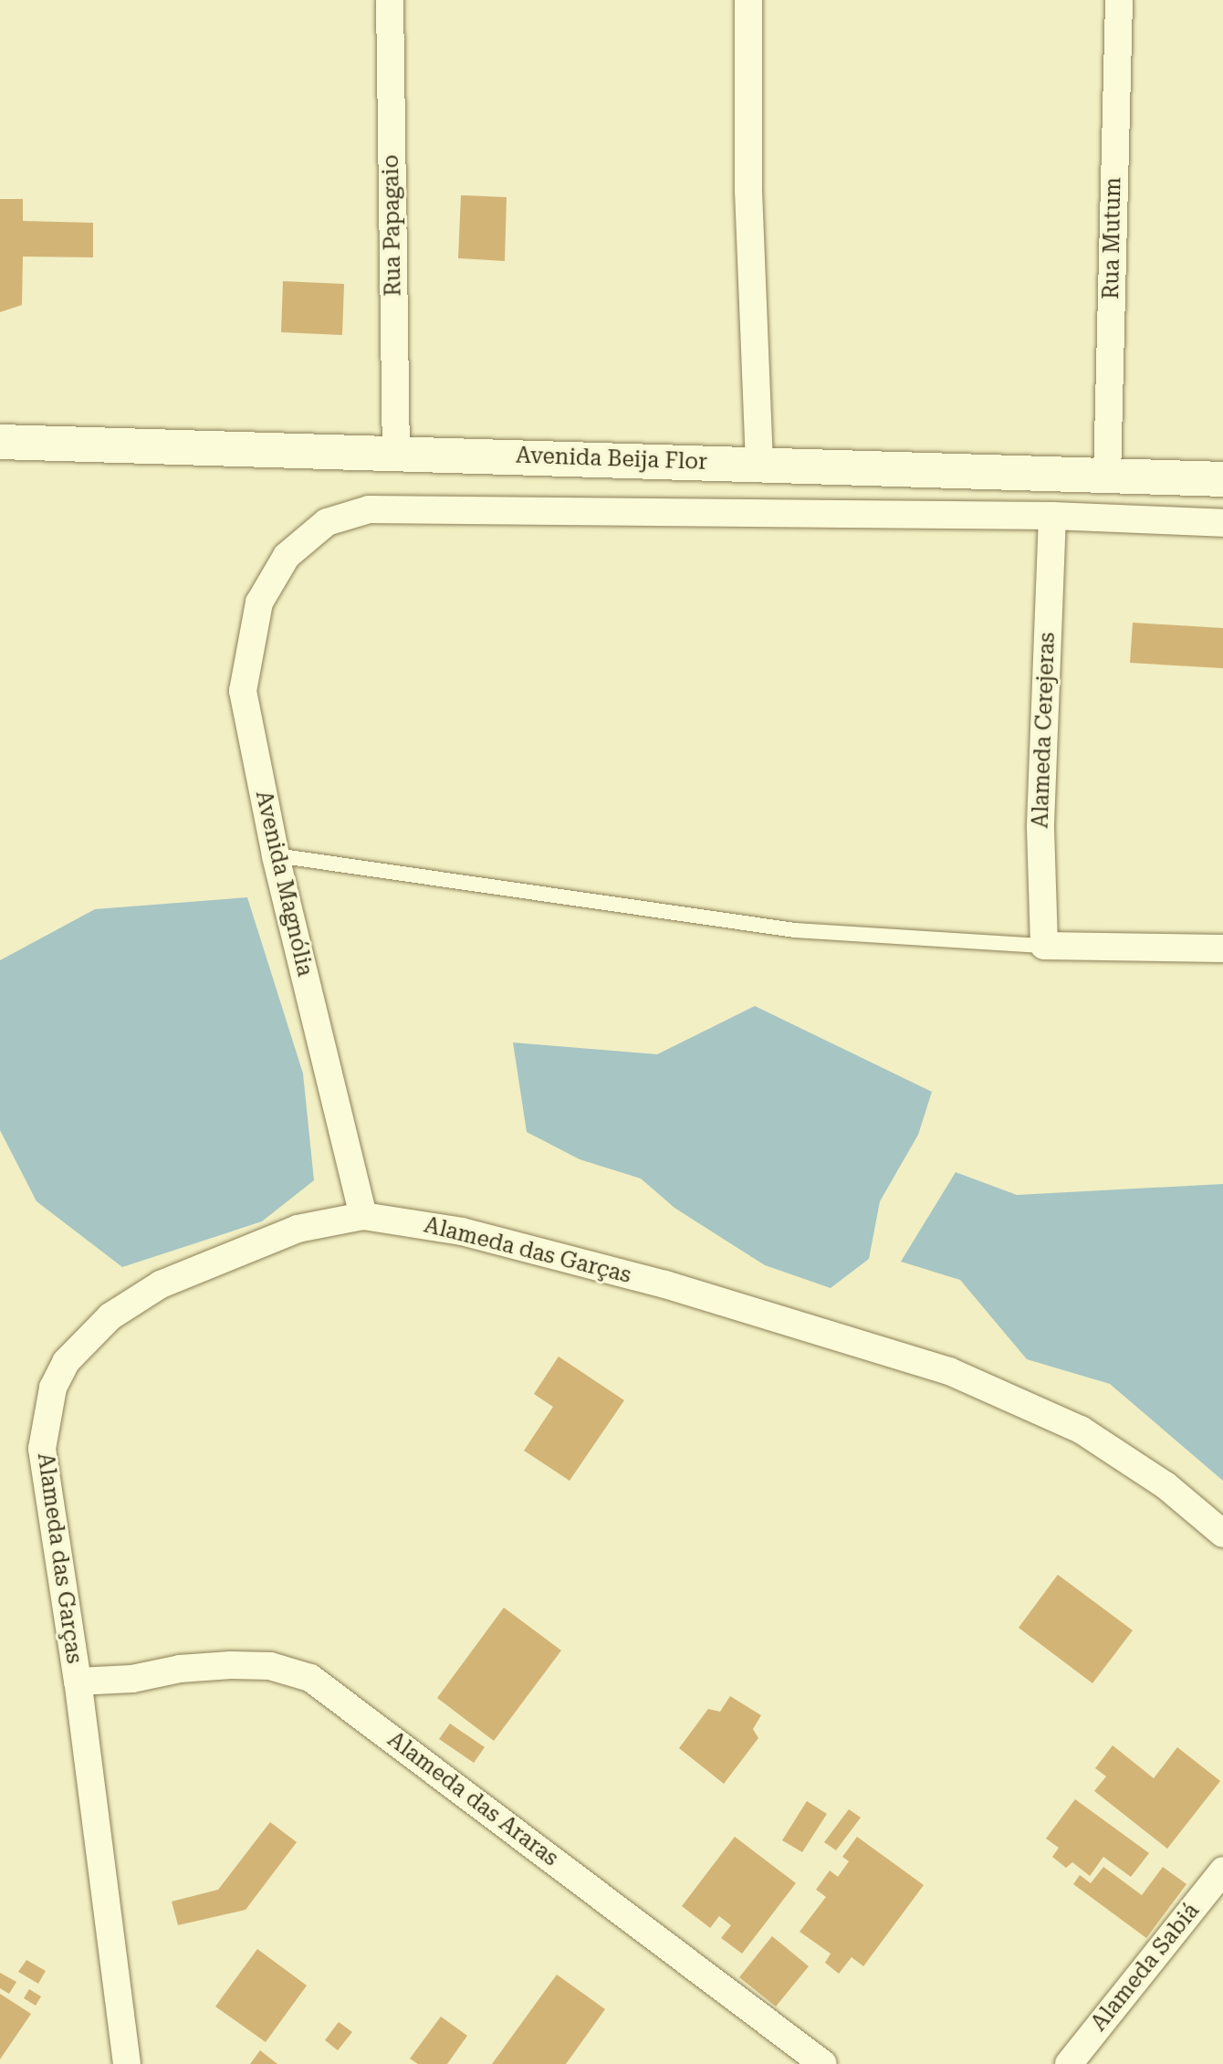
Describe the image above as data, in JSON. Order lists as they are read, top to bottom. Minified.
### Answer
{"streets":{"street":["Rua Papagaio","Rua Mutum","Avenida Beija Flor","Alameda Cerejeras","Avenida Magnólia","Alameda das Garças","Alameda das Araras","Alameda Sabiá"]},"crossings":[["Rua Papagaio","Avenida Beija Flor"],["Rua Mutum","Avenida Beija Flor"],["Alameda Cerejeras","Avenida Magnólia"],["Avenida Magnólia","Alameda das Garças"],["Alameda das Garças","Alameda das Araras"]]}
